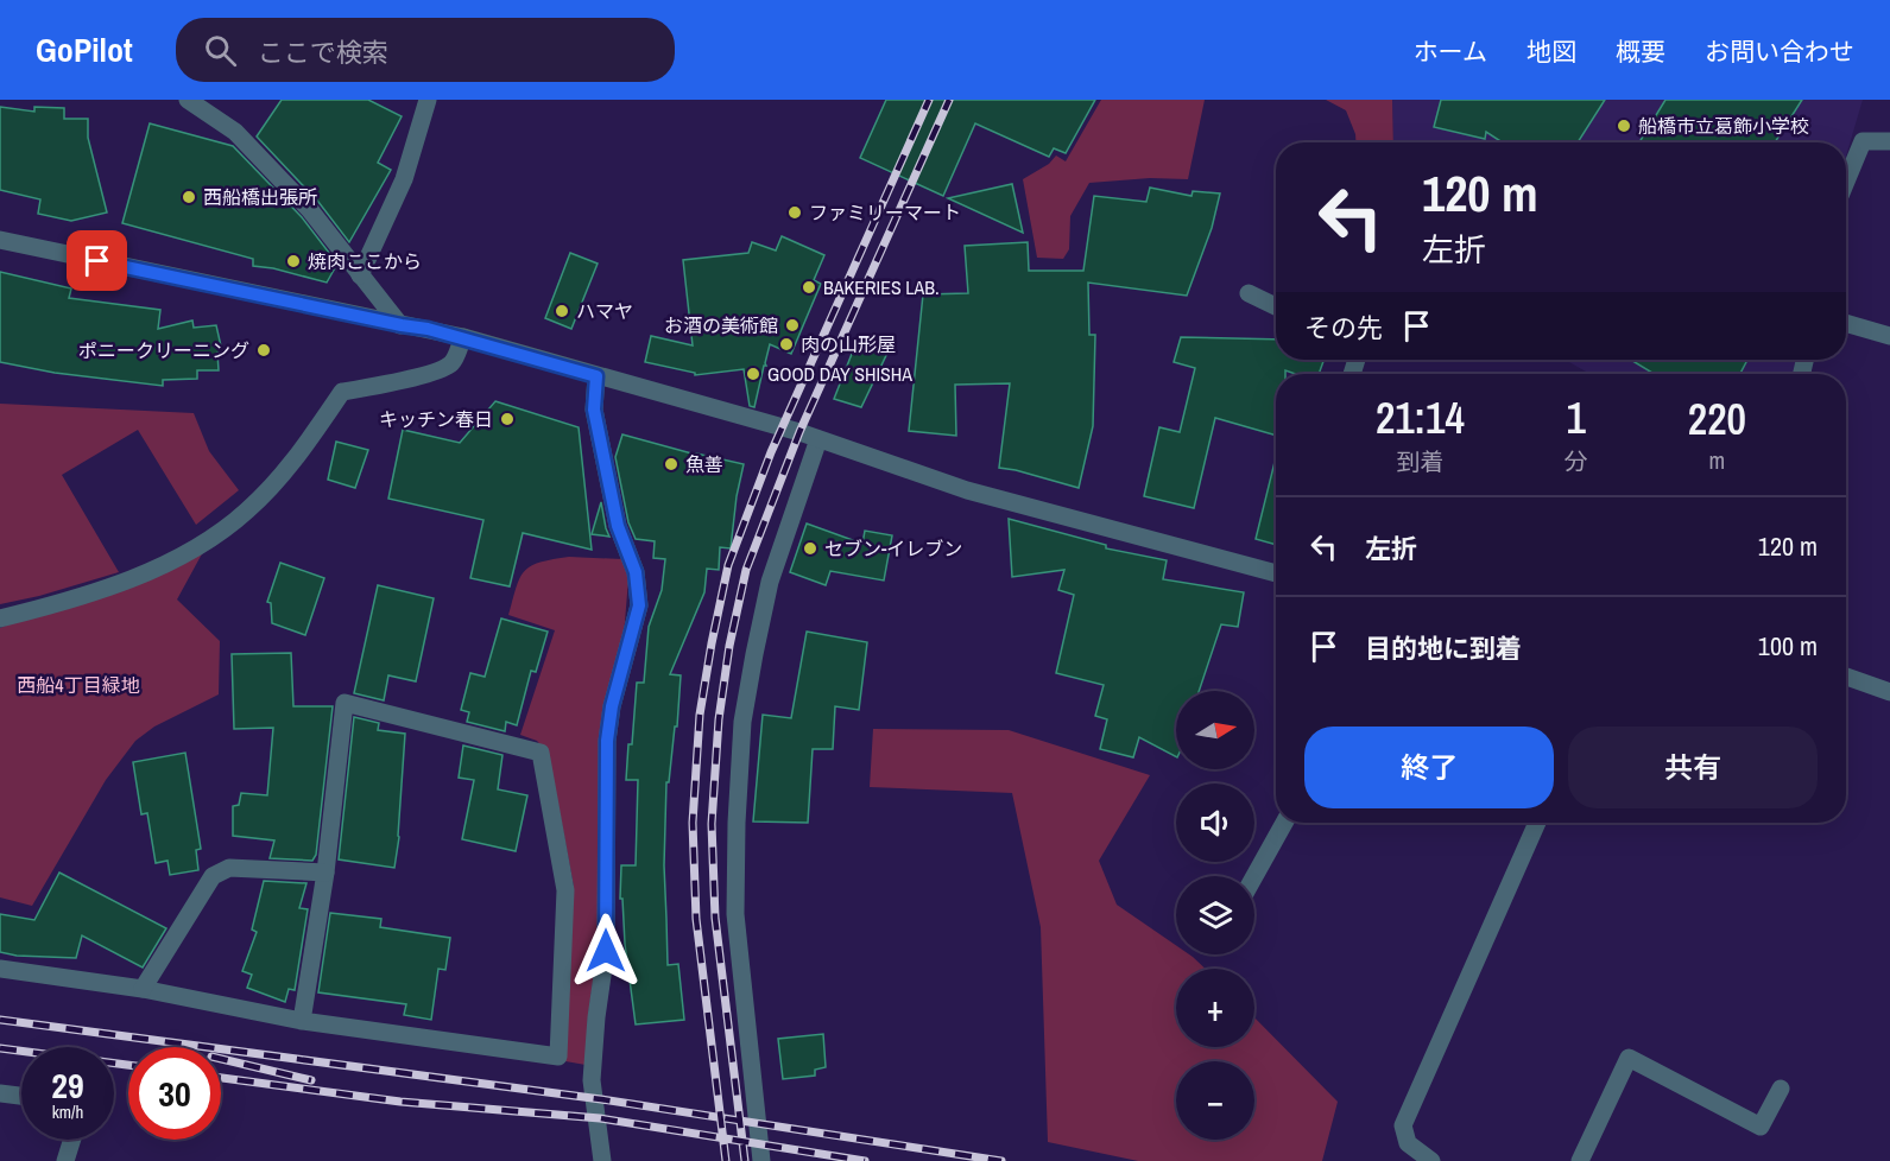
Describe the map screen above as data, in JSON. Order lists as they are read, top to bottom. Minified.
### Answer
{"parks":["西船4丁目緑地"],"places":["船橋市立葛飾小学校","西船橋出張所","ファミリーマート","焼肉ここから","BAKERIES LAB.","ハマヤ","お酒の美術館","肉の山形屋","ポニークリーニング","GOOD DAY SHISHA","キッチン春日","魚善","セブン-イレブン"],"north":"right","page":{"header":"GoPilot","search":"ここで検索","nav":["ホーム","地図","概要","お問い合わせ"],"turn":["120 m","左折"],"then":"その先","eta":["21:14","到着","1","分","220","m"],"list":[{"name":"左折","value":"120 m"},{"name":"目的地に到着","value":"100 m"}],"map_buttons":["+","−"],"buttons":["終了","共有"],"speed":"29 km/h","limit":"30"}}
